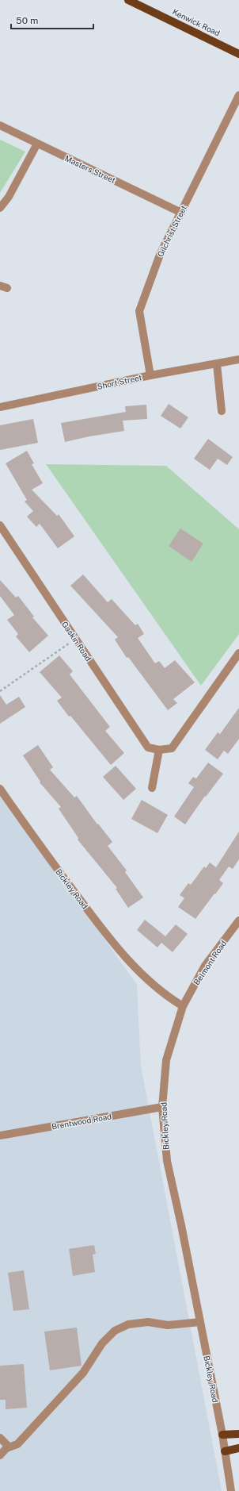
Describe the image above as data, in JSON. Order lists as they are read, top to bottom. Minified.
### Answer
{"streets":{"main road":["Kenwick Road"],"street":["Masters Street","Gilchrist Street","Short Street","Gaskin Road","Bickley Road","Belmont Road","Brentwood Road"]},"crossings":[["Masters Street","Gilchrist Street"],["Gilchrist Street","Short Street"],["Bickley Road","Belmont Road"],["Bickley Road","Brentwood Road"]],"scale_bar":"50 m"}
